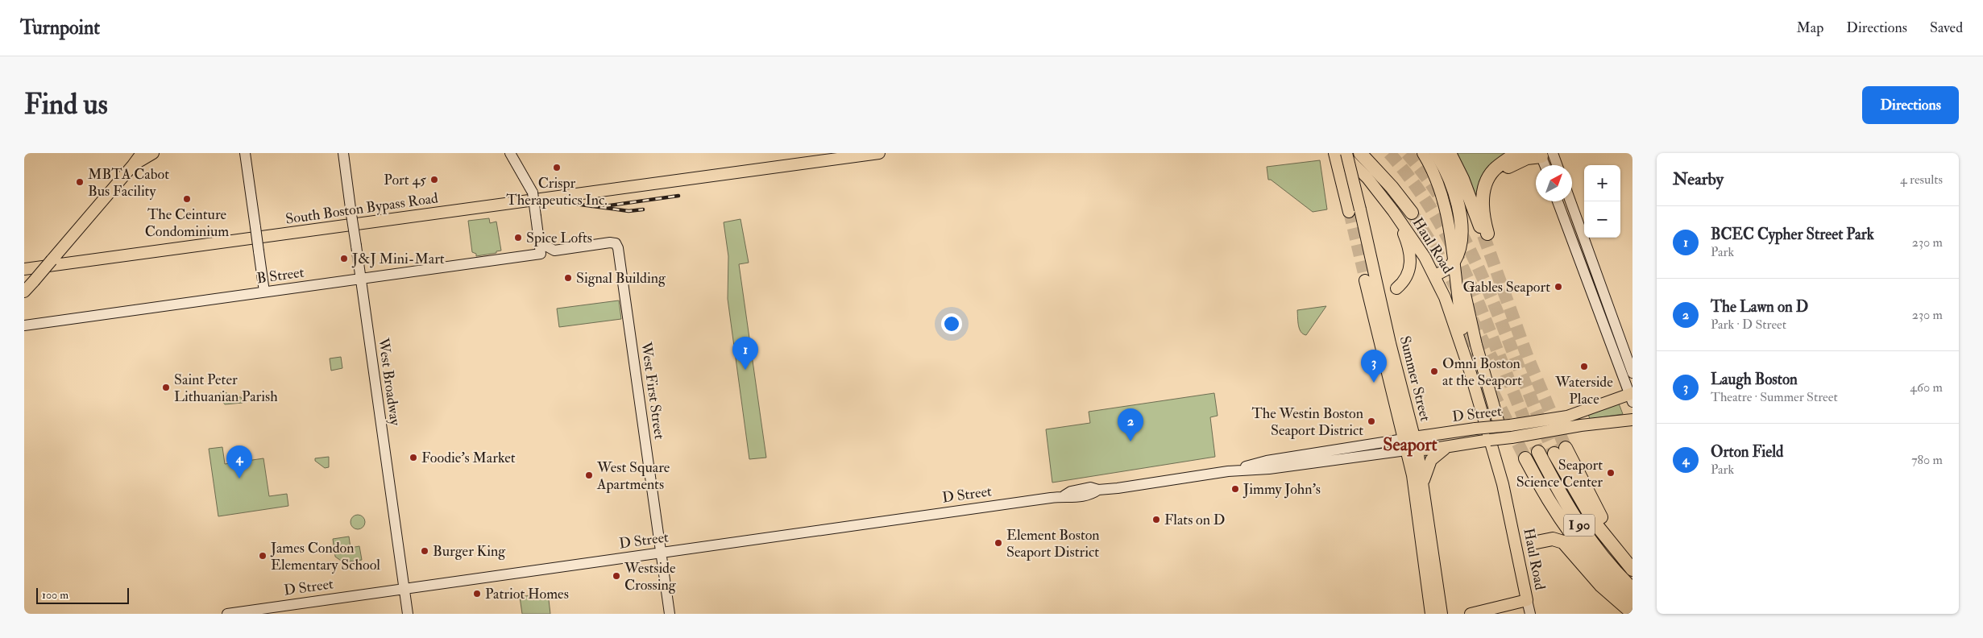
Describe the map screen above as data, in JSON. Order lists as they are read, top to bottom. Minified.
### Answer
{"streets":{"highway":["I 90"],"main road":["South Boston Bypass Road","Haul Road","B Street","Summer Street","West Broadway","West First Street","D Street"]},"crossings":[["B Street","West Broadway"],["B Street","West First Street"],["Summer Street","D Street"],["West Broadway","D Street"],["West First Street","D Street"]],"districts":["Seaport"],"places":["Crispr Therapeutics Inc.","Port 45","MBTA Cabot Bus Facility","The Ceinture Condominium","Spice Lofts","J&J Mini-Mart","Signal Building","Gables Seaport","Waterside Place","Omni Boston at the Seaport","Saint Peter Lithuanian Parish","The Westin Boston Seaport District","Foodie's Market","Seaport Science Center","West Square Apartments","Jimmy John's","Flats on D","Element Boston Seaport District","Burger King","James Condon Elementary School","Westside Crossing","Patriot Homes"],"scale_bar":"100 m","north":"top right","page":{"header":"Turnpoint","nav":["Map","Directions","Saved"],"buttons":"Directions","title":"Find us","heading":["Nearby","4 results"],"map_buttons":["+","−"],"list":[{"mark":"1","name":"BCEC Cypher Street Park","note":"Park","value":"230 m"},{"mark":"2","name":"The Lawn on D","note":"Park · D Street","value":"230 m"},{"mark":"3","name":"Laugh Boston","note":"Theatre · Summer Street","value":"460 m"},{"mark":"4","name":"Orton Field","note":"Park","value":"780 m"}],"pins":["1","3","2","4"],"scale":"100 m"}}
